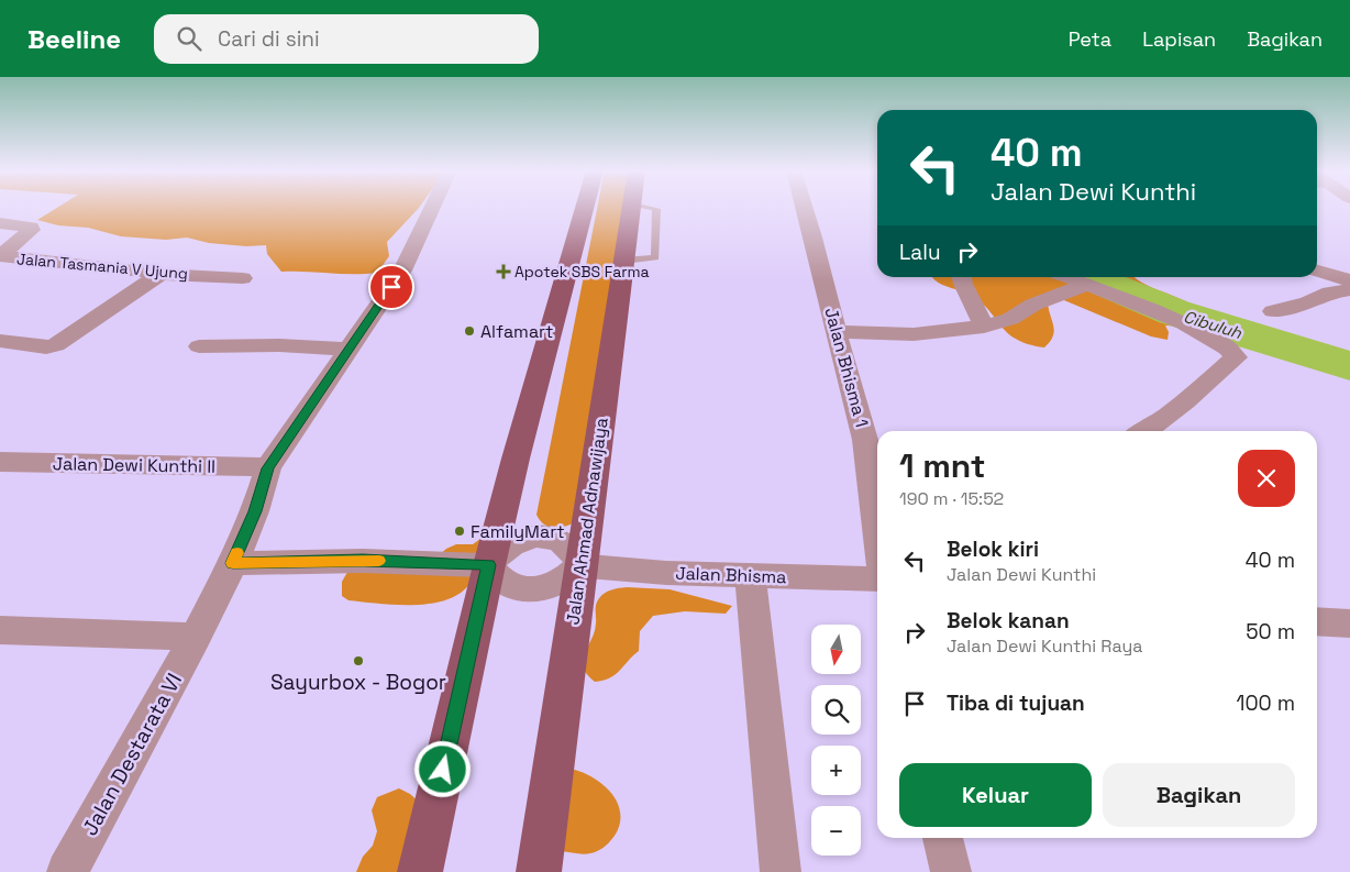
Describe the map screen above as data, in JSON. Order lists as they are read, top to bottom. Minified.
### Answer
{"streets":{"main road":["Jalan Ahmad Adnawijaya"],"street":["Jalan Tasmania V Ujung","Jalan Bhisma 1","Jalan Dewi Kunthi II","Jalan Bhisma","Jalan Destarata VI"]},"crossings":[["Jalan Dewi Kunthi II","Jalan Destarata VI"],["Jalan Ahmad Adnawijaya","Jalan Bhisma"]],"water":["Cibuluh"],"places":{"health":["Apotek SBS Farma"],"other":["Alfamart","FamilyMart","Sayurbox - Bogor"]},"north":"bottom","page":{"header":"Beeline","search":"Cari di sini","nav":["Peta","Lapisan","Bagikan"],"turn":["40 m","Jalan Dewi Kunthi"],"then":"Lalu","heading":["1 mnt","190 m · 15:52"],"list":[{"name":"Belok kiri","note":"Jalan Dewi Kunthi","value":"40 m"},{"name":"Belok kanan","note":"Jalan Dewi Kunthi Raya","value":"50 m"},{"name":"Tiba di tujuan","value":"100 m"}],"map_buttons":["+","−"],"buttons":["Keluar","Bagikan"]}}
